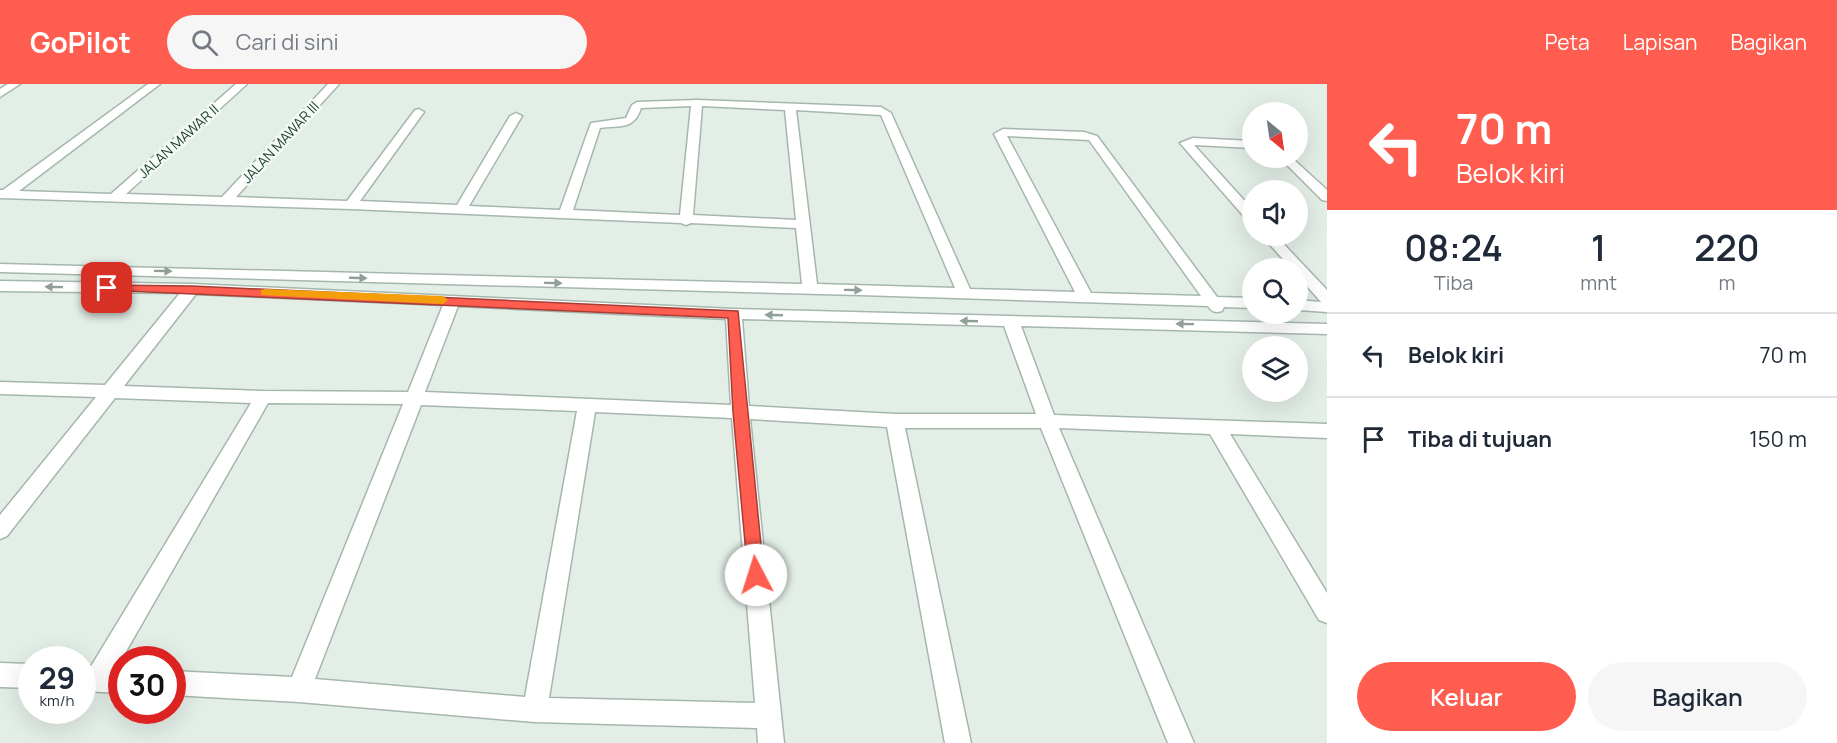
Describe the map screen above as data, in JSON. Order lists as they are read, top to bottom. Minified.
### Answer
{"streets":{"street":["JALAN MAWAR II","JALAN MAWAR III"]},"north":"bottom right","page":{"header":"GoPilot","search":"Cari di sini","nav":["Peta","Lapisan","Bagikan"],"turn":["70 m","Belok kiri"],"eta":["08:24","Tiba","1","mnt","220","m"],"list":[{"name":"Belok kiri","value":"70 m"},{"name":"Tiba di tujuan","value":"150 m"}],"speed":"29 km/h","limit":"30","buttons":["Keluar","Bagikan"]}}
